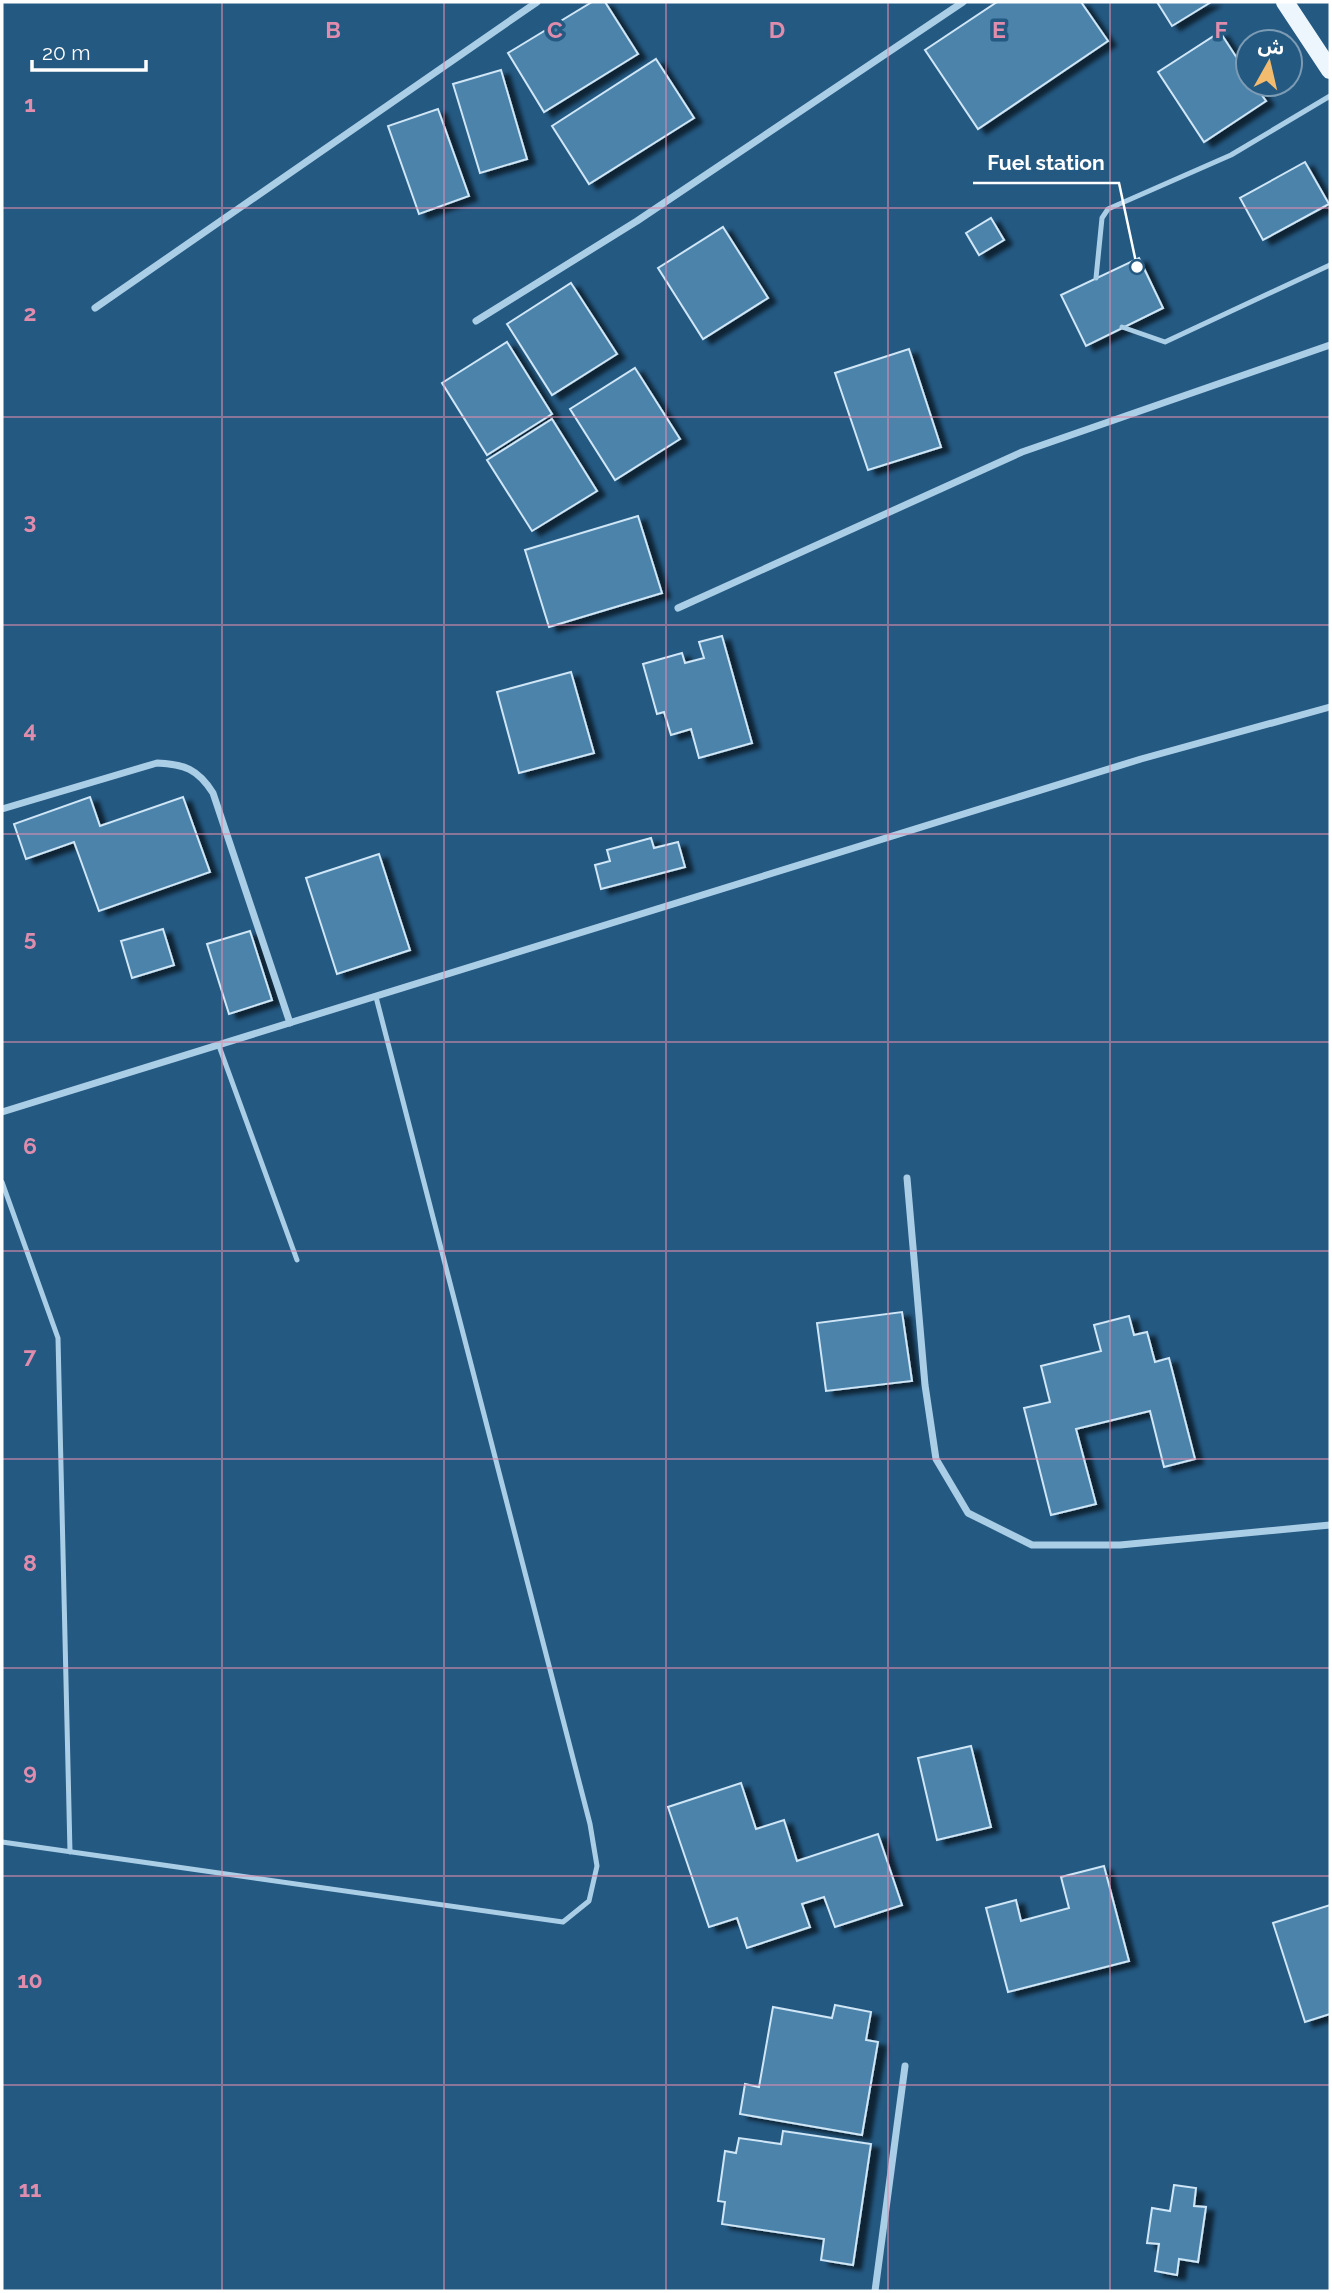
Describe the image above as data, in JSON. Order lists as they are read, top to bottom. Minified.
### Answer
{"places":["Fuel station"],"scale_bar":"20 m","north":"top","grid":{"columns":["B","C","D","E","F"],"rows":["1","2","3","4","5","6","7","8","9","10","11"]}}
